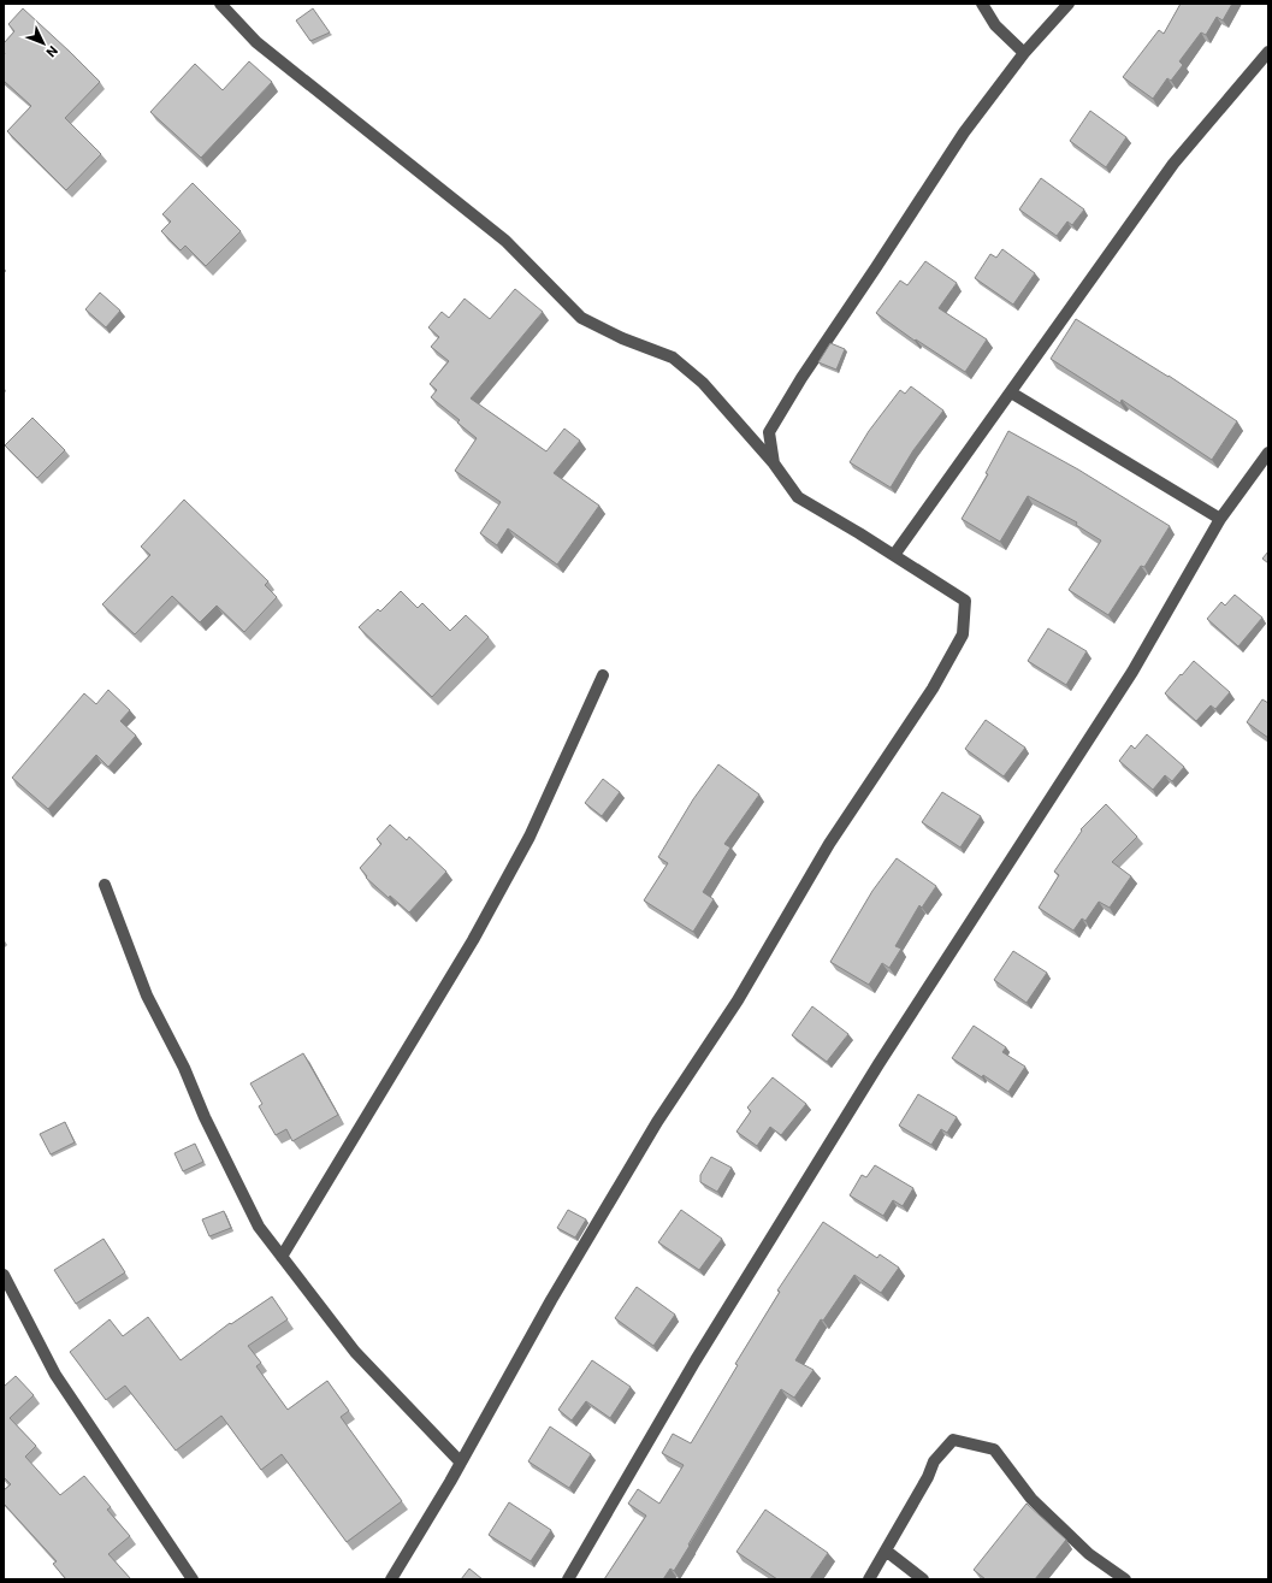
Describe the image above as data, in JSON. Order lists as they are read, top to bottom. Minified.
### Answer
{"north":"bottom right"}
